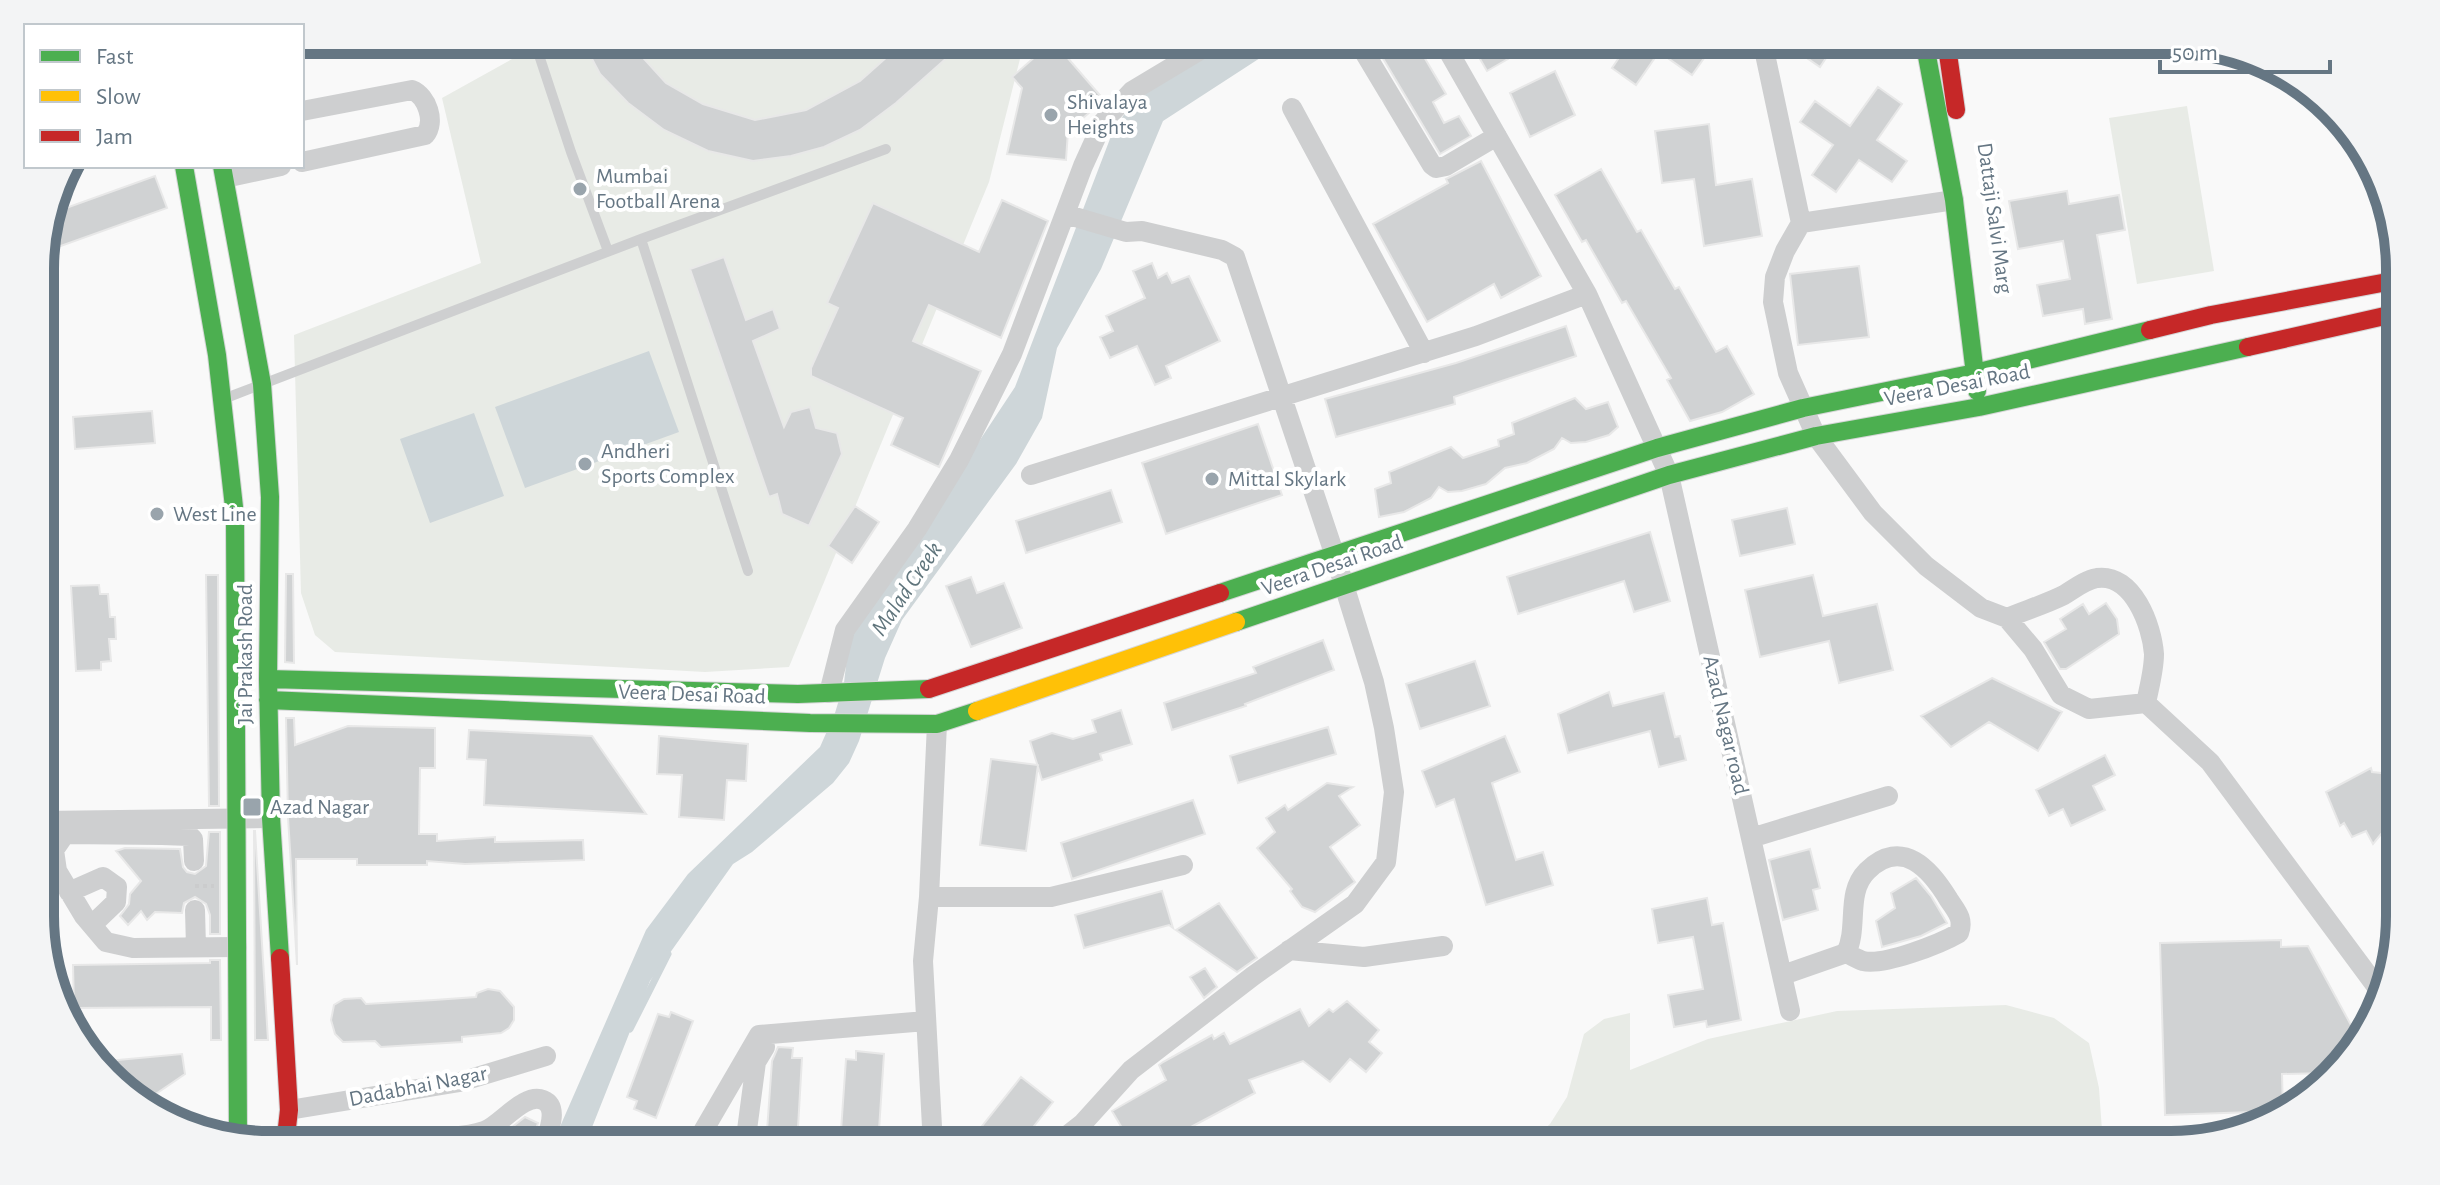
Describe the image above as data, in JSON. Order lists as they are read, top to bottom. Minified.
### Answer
{"streets":{"street":["Dattaji Salvi Marg","Veera Desai Road","Jai Prakash Road","Azad Nagar road","Dadabhai Nagar"]},"crossings":[["Dattaji Salvi Marg","Veera Desai Road"],["Veera Desai Road","Jai Prakash Road"],["Veera Desai Road","Azad Nagar road"],["Jai Prakash Road","Dadabhai Nagar"]],"water":["Malad Creek"],"places":{"other":["Shivalaya Heights","Mumbai Football Arena","Andheri Sports Complex","Mittal Skylark","West Line"],"transit":["Azad Nagar"]},"legend":["Fast","Slow","Jam"],"scale_bar":"50 m"}
